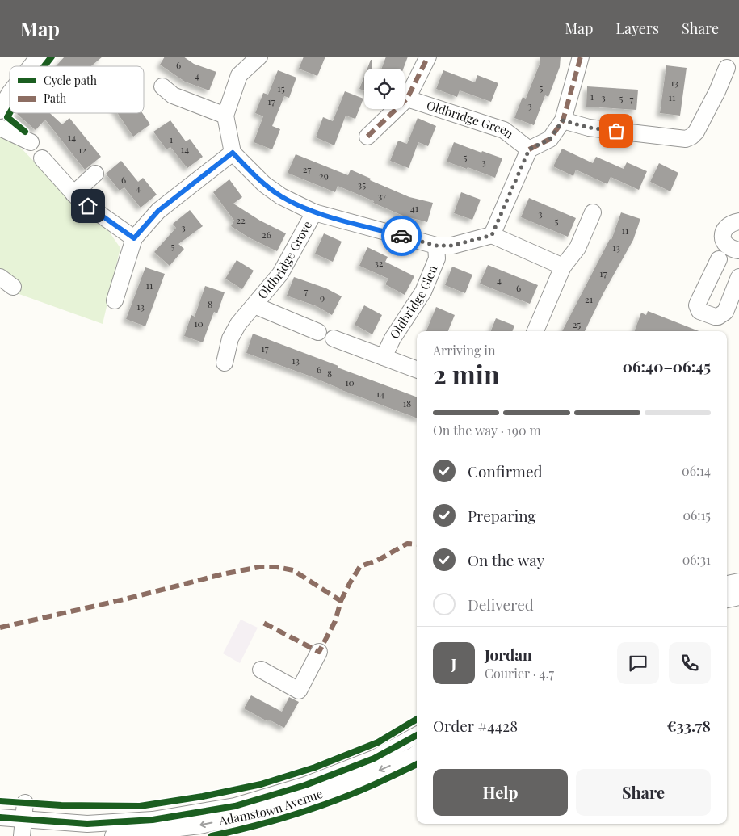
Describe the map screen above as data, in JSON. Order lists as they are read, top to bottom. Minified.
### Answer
{"streets":{"street":["Oldbridge Green","Oldbridge Grove","Oldbridge Glen","Adamstown Avenue"]},"house_numbers":["6","4","13","5","15","1","3","11","5","7","17","3","14","1","14","12","5","3","27","29","6","35","4","37","41","3","22","5","3","11","26","5","13","32","17","4","11","6","7","9","21","8","13","10","25","17","13","6","8","10","14","18"],"legend":["Cycle path","Path"],"page":{"header":"Map","nav":["Map","Layers","Share"],"heading":["2 min","Arriving in","06:40–06:45"],"panel":["Jordan","Courier · 4.7","Order #4428","€33.78"],"bar":"On the way · 190 m","list":[["Confirmed","06:14"],["Preparing","06:15"],["On the way","06:31"],"Delivered"],"round":"J","buttons":["Help","Share"]}}
